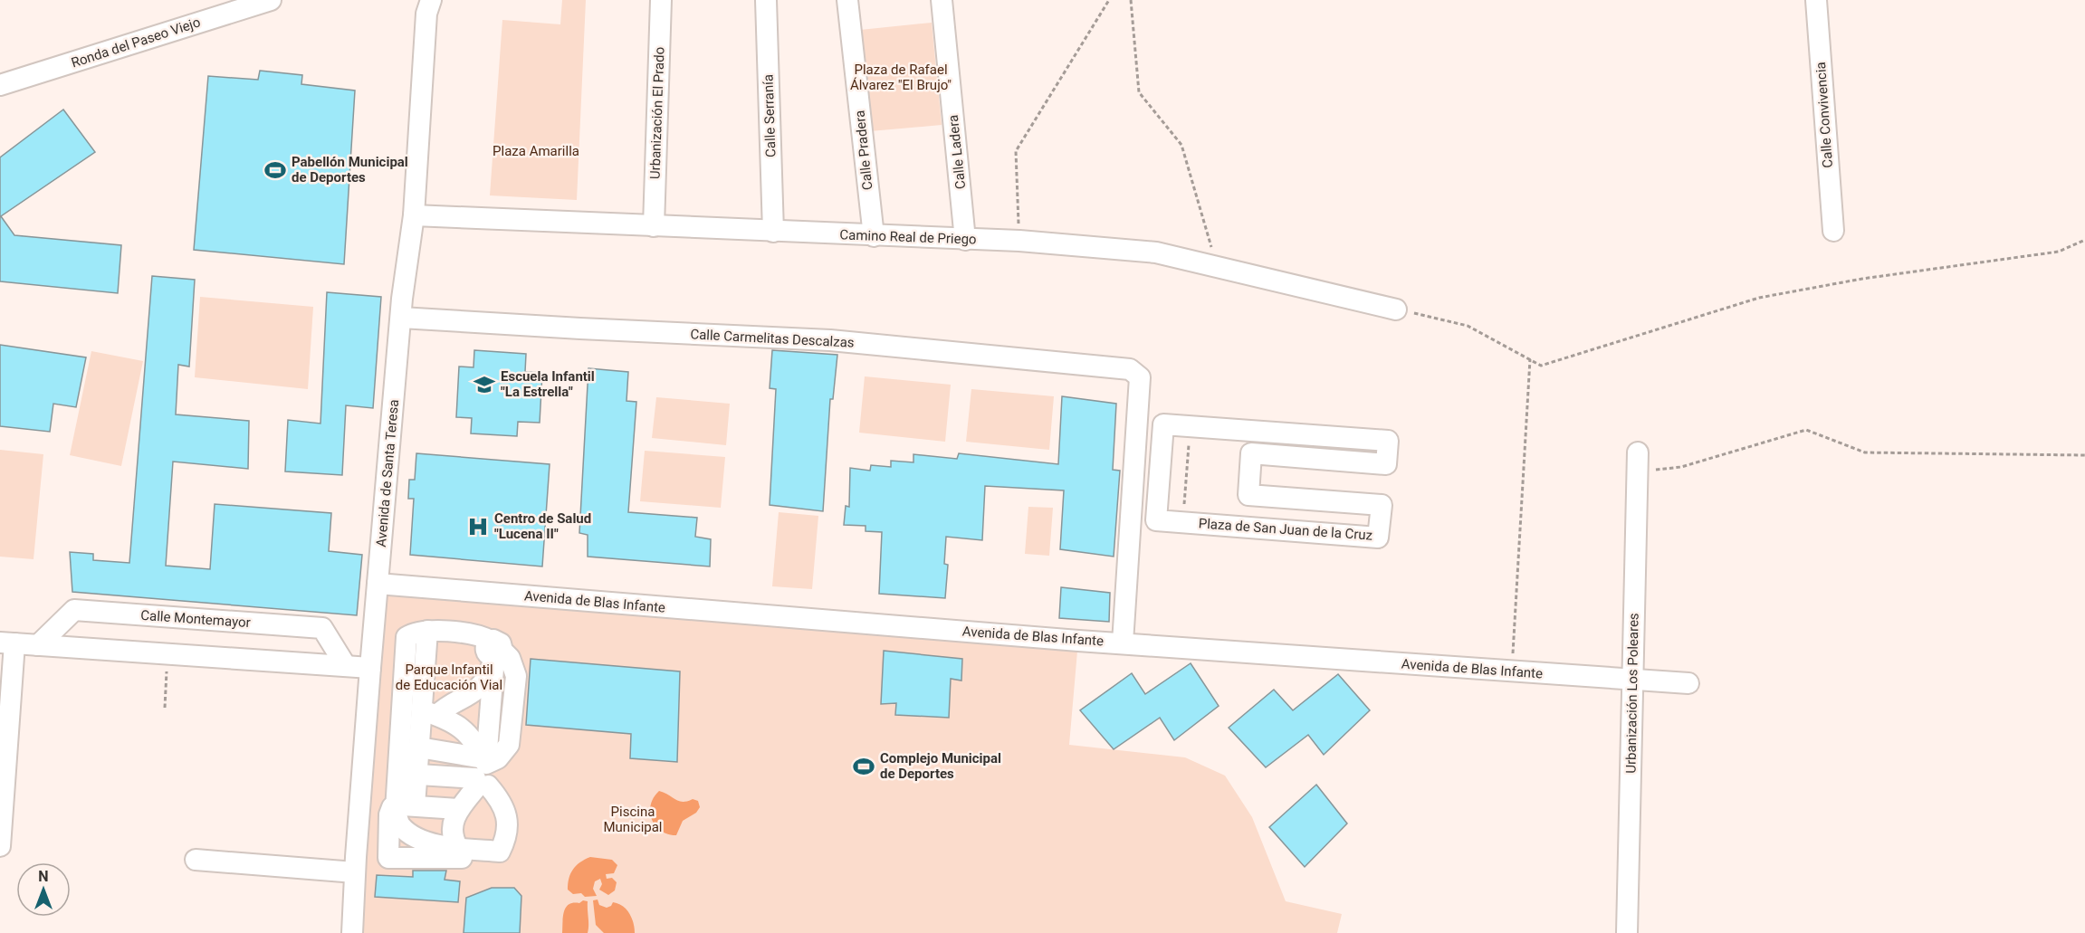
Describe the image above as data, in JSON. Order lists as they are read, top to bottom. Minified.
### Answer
{"streets":{"street":["Ronda del Paseo Viejo","Urbanización El Prado","Calle Convivencia","Calle Serranía","Calle Pradera","Calle Ladera","Camino Real de Priego","Calle Carmelitas Descalzas","Avenida de Santa Teresa","Plaza de San Juan de la Cruz","Avenida de Blas Infante","Calle Montemayor","Urbanización Los Poleares"]},"crossings":[["Urbanización El Prado","Camino Real de Priego"],["Calle Serranía","Camino Real de Priego"],["Calle Pradera","Camino Real de Priego"],["Calle Ladera","Camino Real de Priego"],["Camino Real de Priego","Avenida de Santa Teresa"],["Calle Carmelitas Descalzas","Avenida de Santa Teresa"],["Calle Carmelitas Descalzas","Avenida de Blas Infante"],["Avenida de Santa Teresa","Avenida de Blas Infante"],["Avenida de Blas Infante","Urbanización Los Poleares"]],"parks":["Plaza de Rafael Álvarez \"El Brujo\"","Plaza Amarilla","Parque Infantil de Educación Vial","Piscina Municipal"],"places":{"sports":["Pabellón Municipal de Deportes","Complejo Municipal de Deportes"],"school or university":["Escuela Infantil \"La Estrella\""],"hospital":["Centro de Salud \"Lucena II\""]},"north":"top"}
